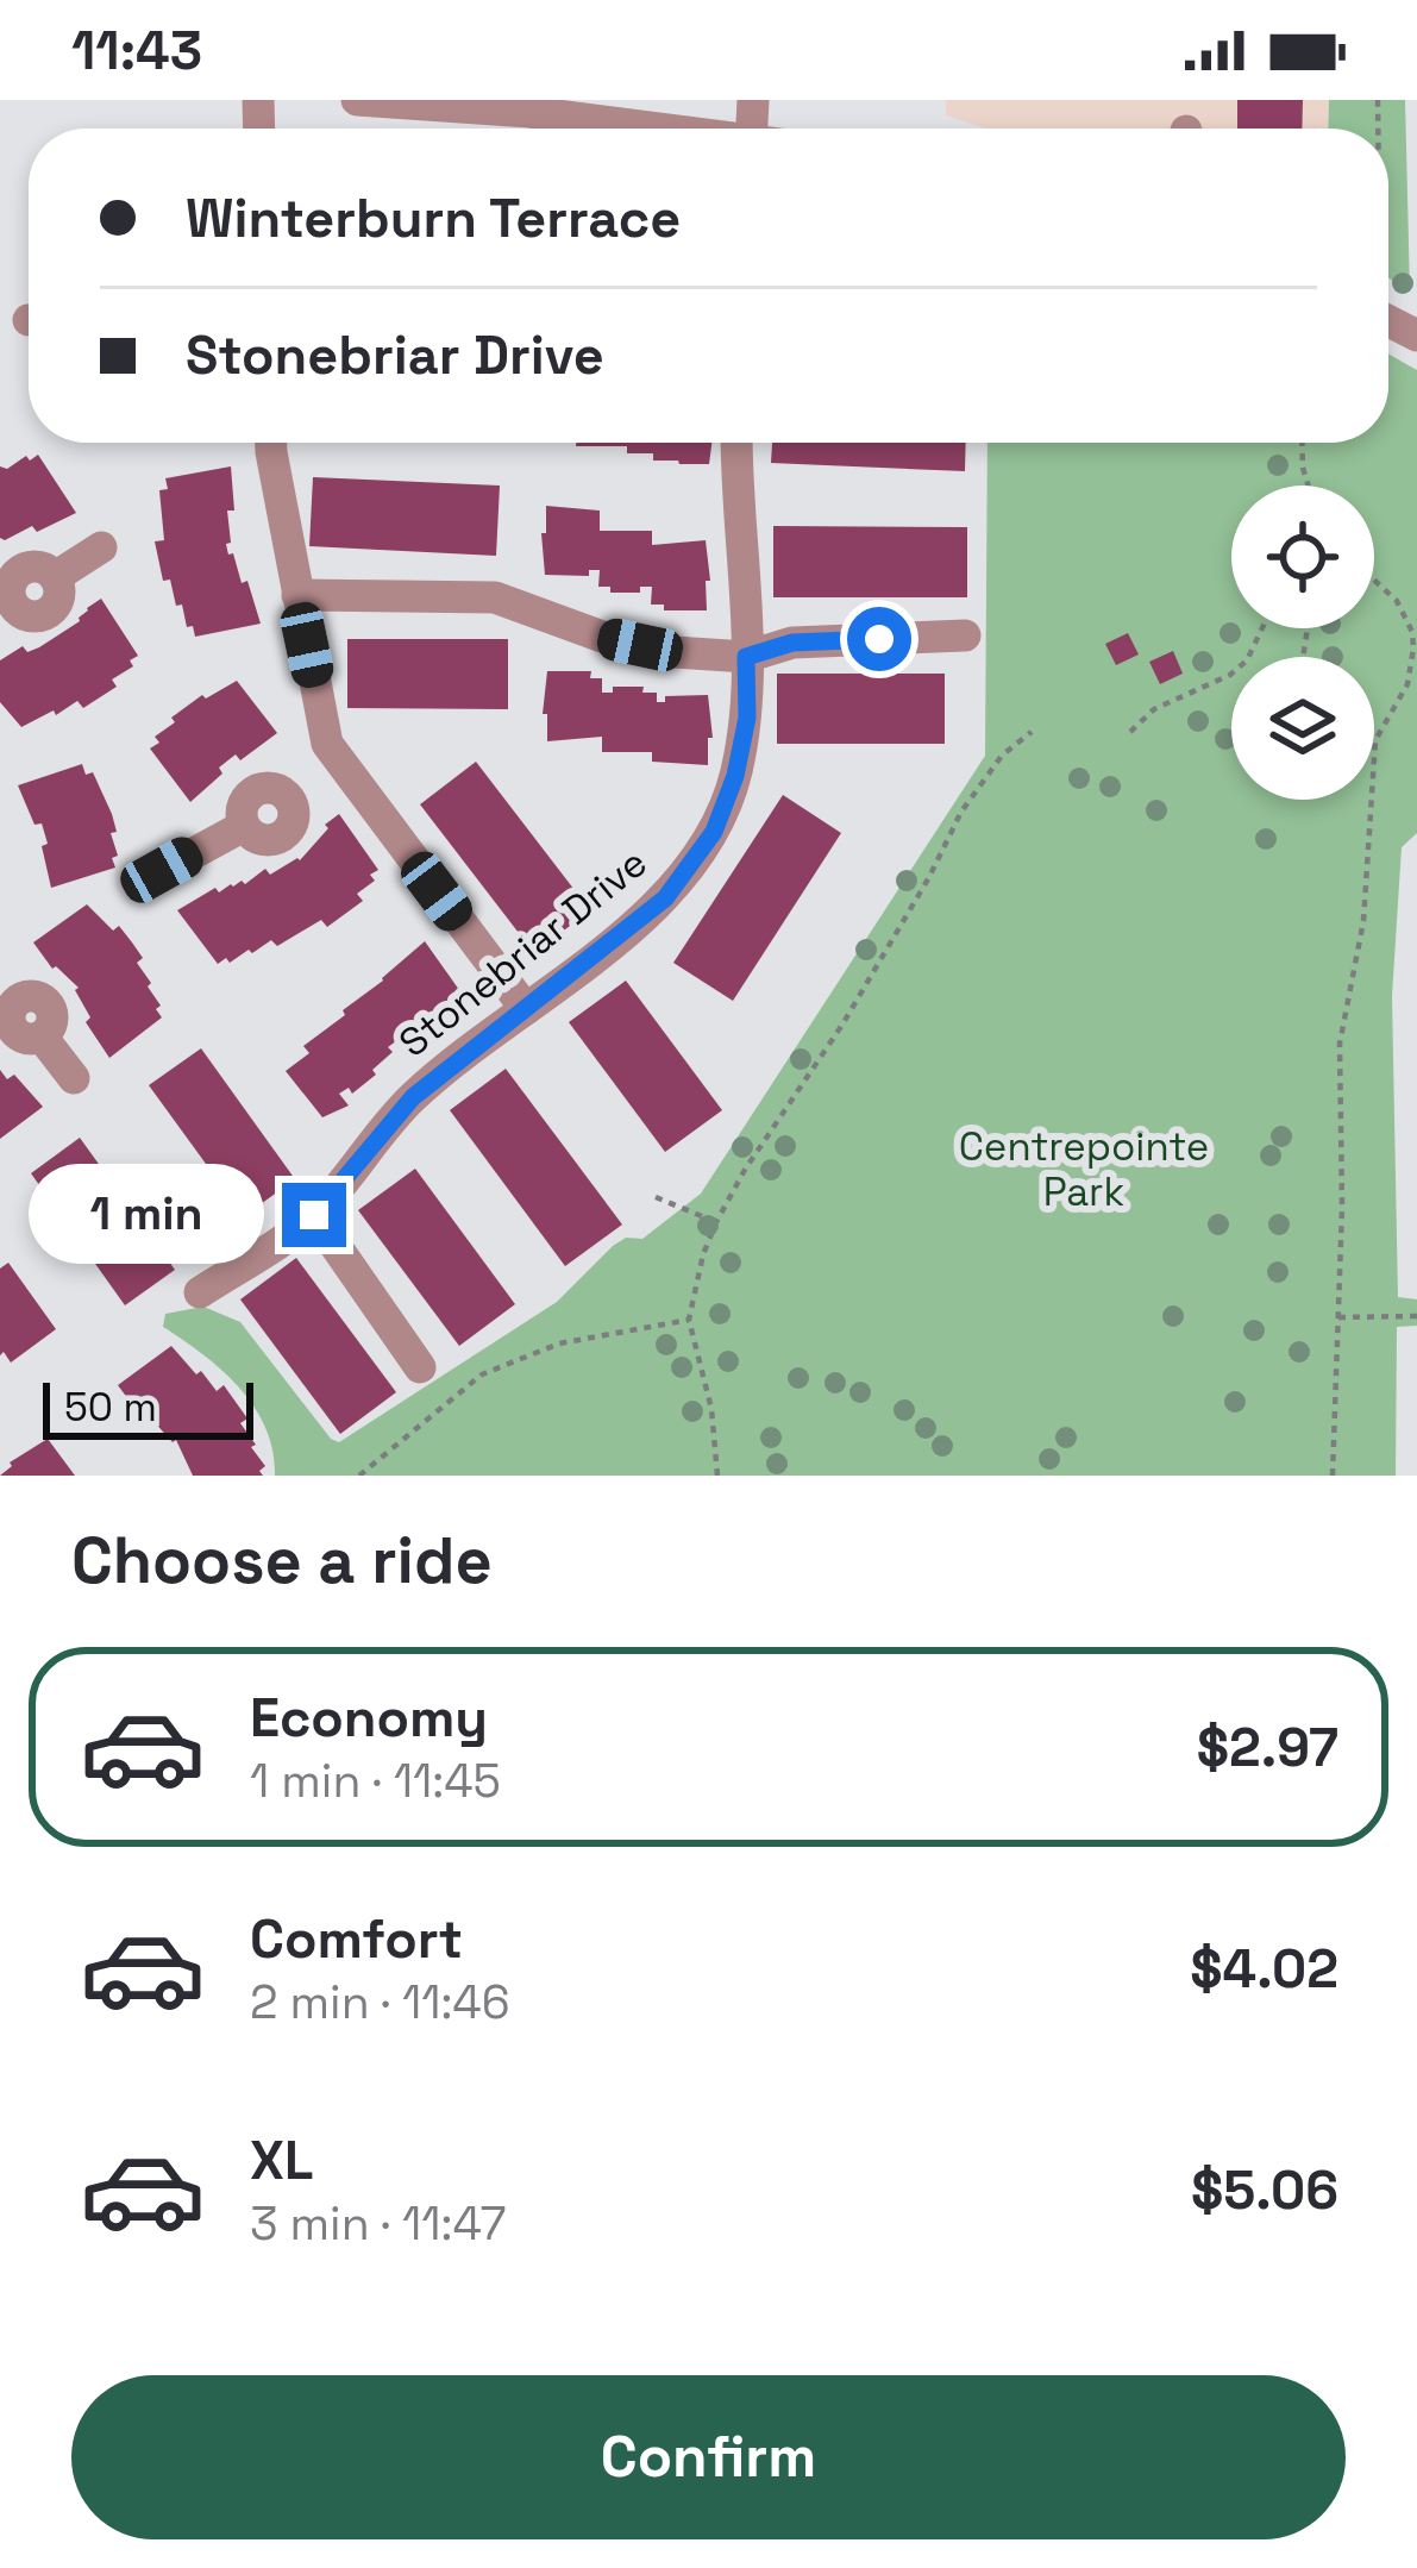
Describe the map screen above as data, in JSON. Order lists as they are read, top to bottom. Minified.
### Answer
{"streets":{"street":["Stonebriar Drive"]},"parks":["Centrepointe Park"],"scale_bar":"50 m","page":{"status":"11:43","banner":["Winterburn Terrace","Stonebriar Drive"],"bubble":"1 min","scale":"50 m","heading":"Choose a ride","list":[{"name":"Economy","note":"1 min · 11:45","value":"$2.97"},{"name":"Comfort","note":"2 min · 11:46","value":"$4.02"},{"name":"XL","note":"3 min · 11:47","value":"$5.06"}],"buttons":"Confirm"}}
